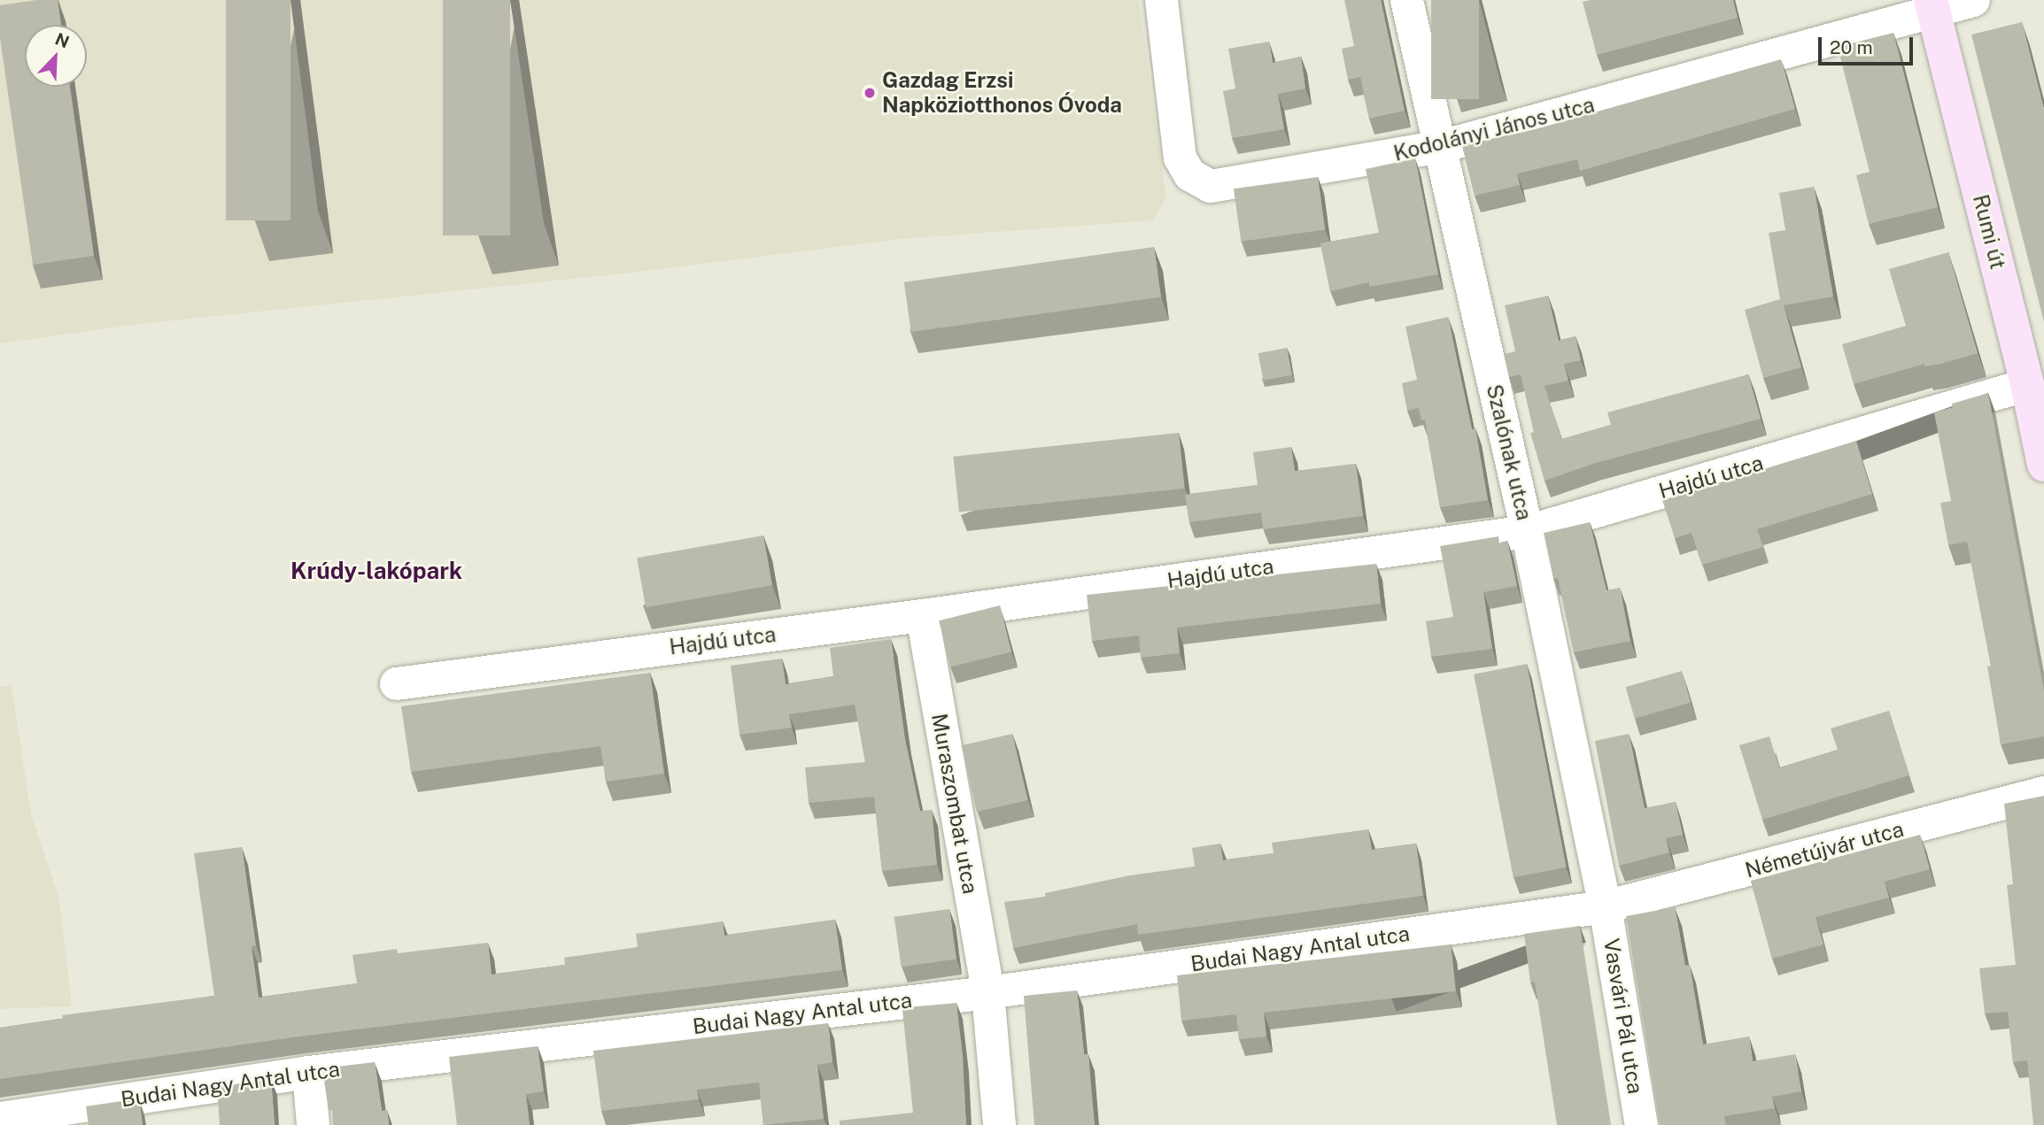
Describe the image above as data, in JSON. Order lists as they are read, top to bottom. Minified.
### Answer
{"streets":{"street":["Kodolányi János utca","Rumi út","Szalónak utca","Hajdú utca","Muraszombat utca","Németújvár utca","Budai Nagy Antal utca","Vasvári Pál utca"]},"crossings":[["Kodolányi János utca","Rumi út"],["Kodolányi János utca","Szalónak utca"],["Rumi út","Hajdú utca"],["Szalónak utca","Hajdú utca"],["Szalónak utca","Németújvár utca"],["Szalónak utca","Budai Nagy Antal utca"],["Szalónak utca","Vasvári Pál utca"],["Hajdú utca","Muraszombat utca"],["Muraszombat utca","Budai Nagy Antal utca"],["Németújvár utca","Budai Nagy Antal utca"],["Németújvár utca","Vasvári Pál utca"],["Budai Nagy Antal utca","Vasvári Pál utca"]],"districts":["Krúdy-lakópark"],"places":["Gazdag Erzsi Napköziotthonos Óvoda"],"scale_bar":"20 m","north":"top right"}
